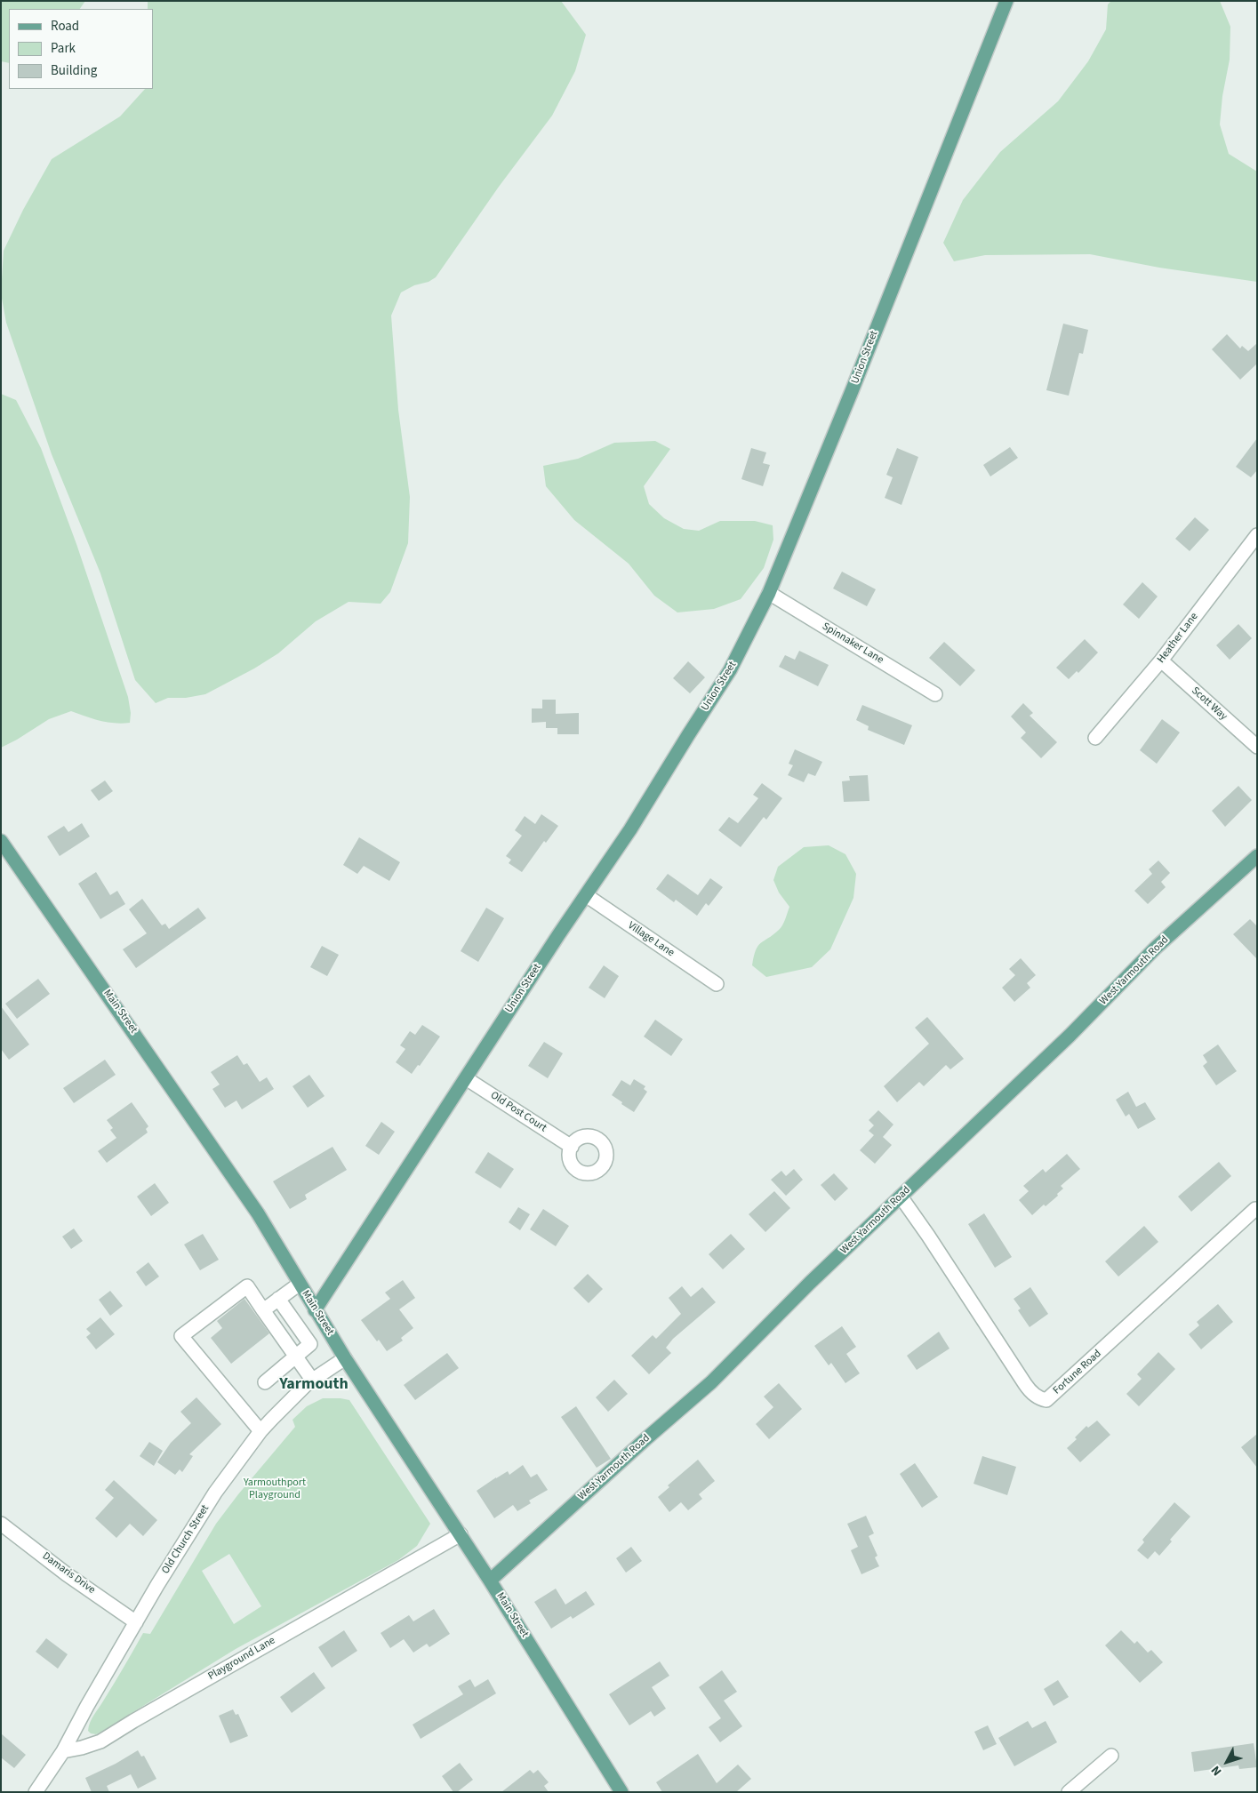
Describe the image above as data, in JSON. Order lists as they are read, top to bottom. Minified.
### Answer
{"streets":{"main road":["Union Street","West Yarmouth Road","Main Street"],"street":["Heather Lane","Spinnaker Lane","Scott Way","Village Lane","Old Post Court","Fortune Road","Old Church Street","Damaris Drive","Playground Lane"]},"crossings":[["Union Street","Spinnaker Lane"],["Union Street","Village Lane"],["Union Street","Main Street"],["Union Street","Old Post Court"],["Heather Lane","Scott Way"],["West Yarmouth Road","Main Street"],["West Yarmouth Road","Fortune Road"],["Main Street","Old Church Street"],["Main Street","Playground Lane"],["Old Church Street","Damaris Drive"],["Old Church Street","Playground Lane"]],"districts":["Yarmouth"],"parks":["Yarmouthport Playground"],"legend":["Road","Park","Building"],"north":"bottom left"}
